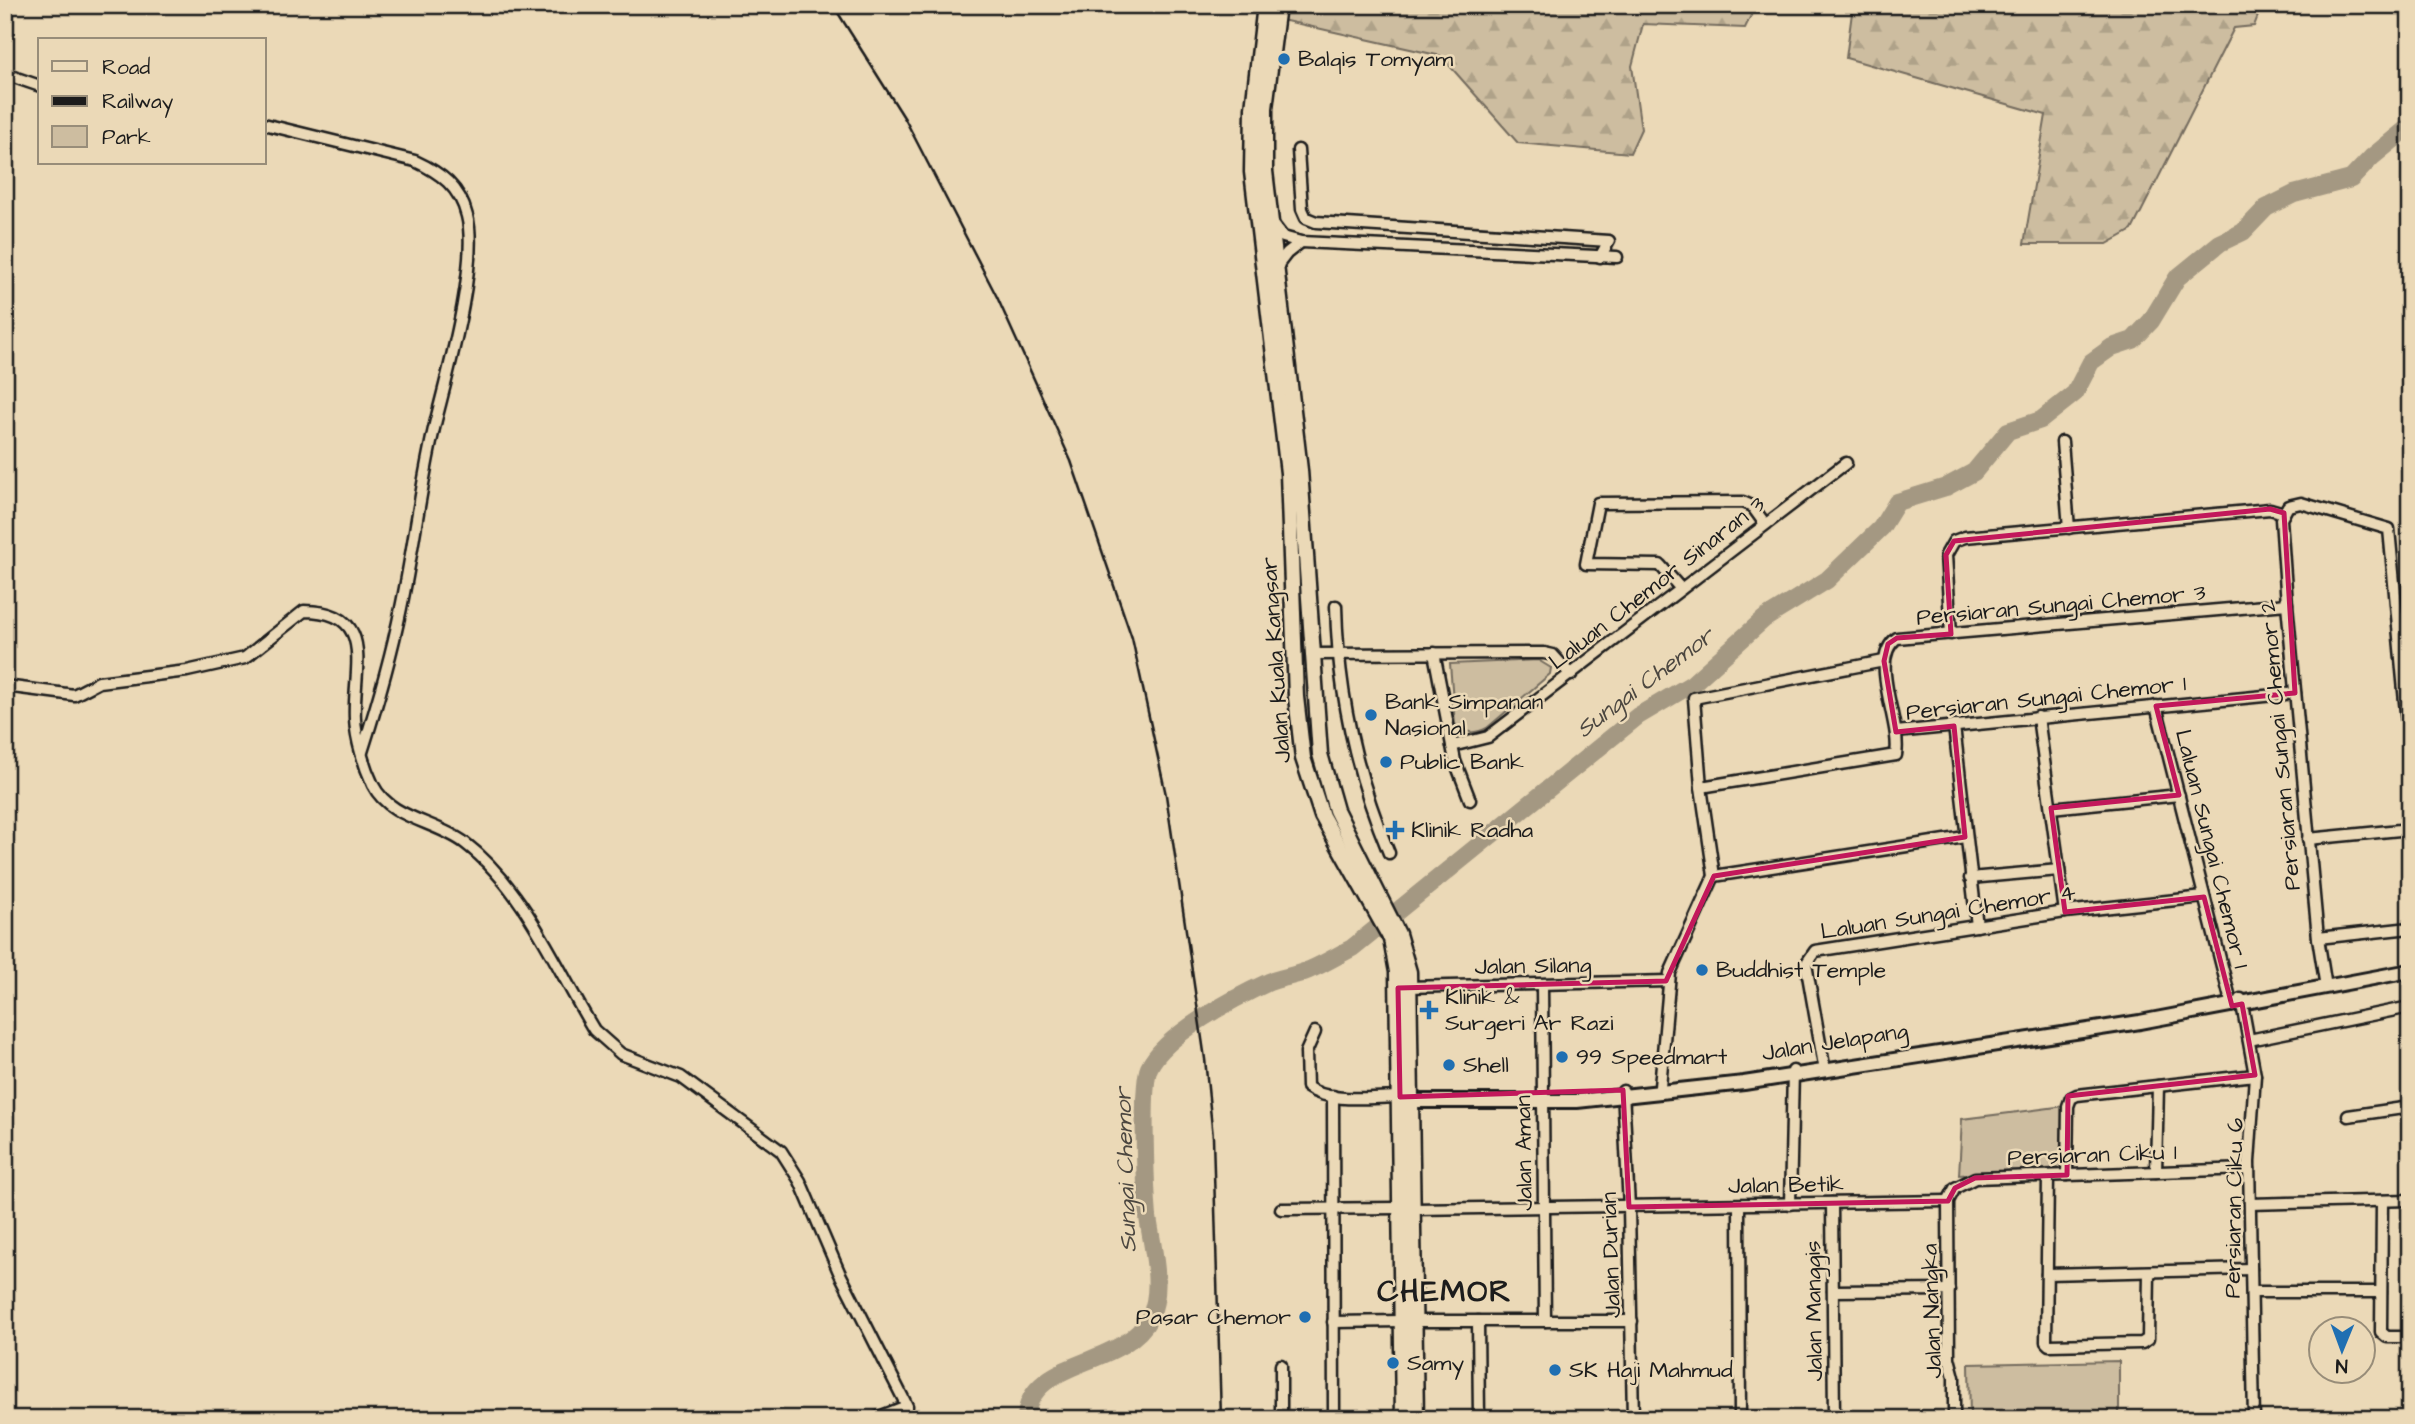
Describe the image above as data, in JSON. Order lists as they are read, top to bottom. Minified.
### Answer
{"streets":{"highway":["Jalan Kuala Kangsar"],"main road":["Jalan Jelapang"],"street":["Laluan Chemor Sinaran 3","Persiaran Sungai Chemor 3","Persiaran Sungai Chemor 1","Persiaran Sungai Chemor 2","Laluan Sungai Chemor 1","Laluan Sungai Chemor 4","Jalan Silang","Jalan Aman","Persiaran Ciku 1","Jalan Betik","Persiaran Ciku 6","Jalan Durian","Jalan Manggis","Jalan Nangka"]},"crossings":[["Persiaran Sungai Chemor 3","Persiaran Sungai Chemor 2"],["Jalan Kuala Kangsar","Jalan Silang"],["Jalan Kuala Kangsar","Jalan Jelapang"],["Jalan Kuala Kangsar","Jalan Betik"],["Persiaran Sungai Chemor 1","Persiaran Sungai Chemor 2"],["Persiaran Sungai Chemor 1","Laluan Sungai Chemor 1"],["Persiaran Sungai Chemor 2","Jalan Jelapang"],["Laluan Sungai Chemor 1","Laluan Sungai Chemor 4"],["Laluan Sungai Chemor 1","Jalan Jelapang"],["Laluan Sungai Chemor 1","Persiaran Ciku 6"],["Laluan Sungai Chemor 4","Jalan Jelapang"],["Jalan Silang","Jalan Aman"],["Jalan Jelapang","Jalan Aman"],["Jalan Jelapang","Persiaran Ciku 6"],["Jalan Jelapang","Jalan Durian"],["Jalan Aman","Jalan Betik"],["Persiaran Ciku 1","Jalan Betik"],["Persiaran Ciku 1","Persiaran Ciku 6"],["Persiaran Ciku 1","Jalan Nangka"],["Jalan Betik","Jalan Durian"],["Jalan Betik","Jalan Manggis"],["Jalan Betik","Jalan Nangka"]],"districts":["CHEMOR"],"water":["Sungai Chemor"],"places":{"other":["Balqis Tomyam","Bank Simpanan Nasional","Public Bank","Buddhist Temple","99 Speedmart","Shell","Pasar Chemor","Samy","SK Haji Mahmud"],"health":["Klinik Radha","Klinik & Surgeri Ar Razi"]},"legend":["Road","Railway","Park"],"north":"bottom"}
